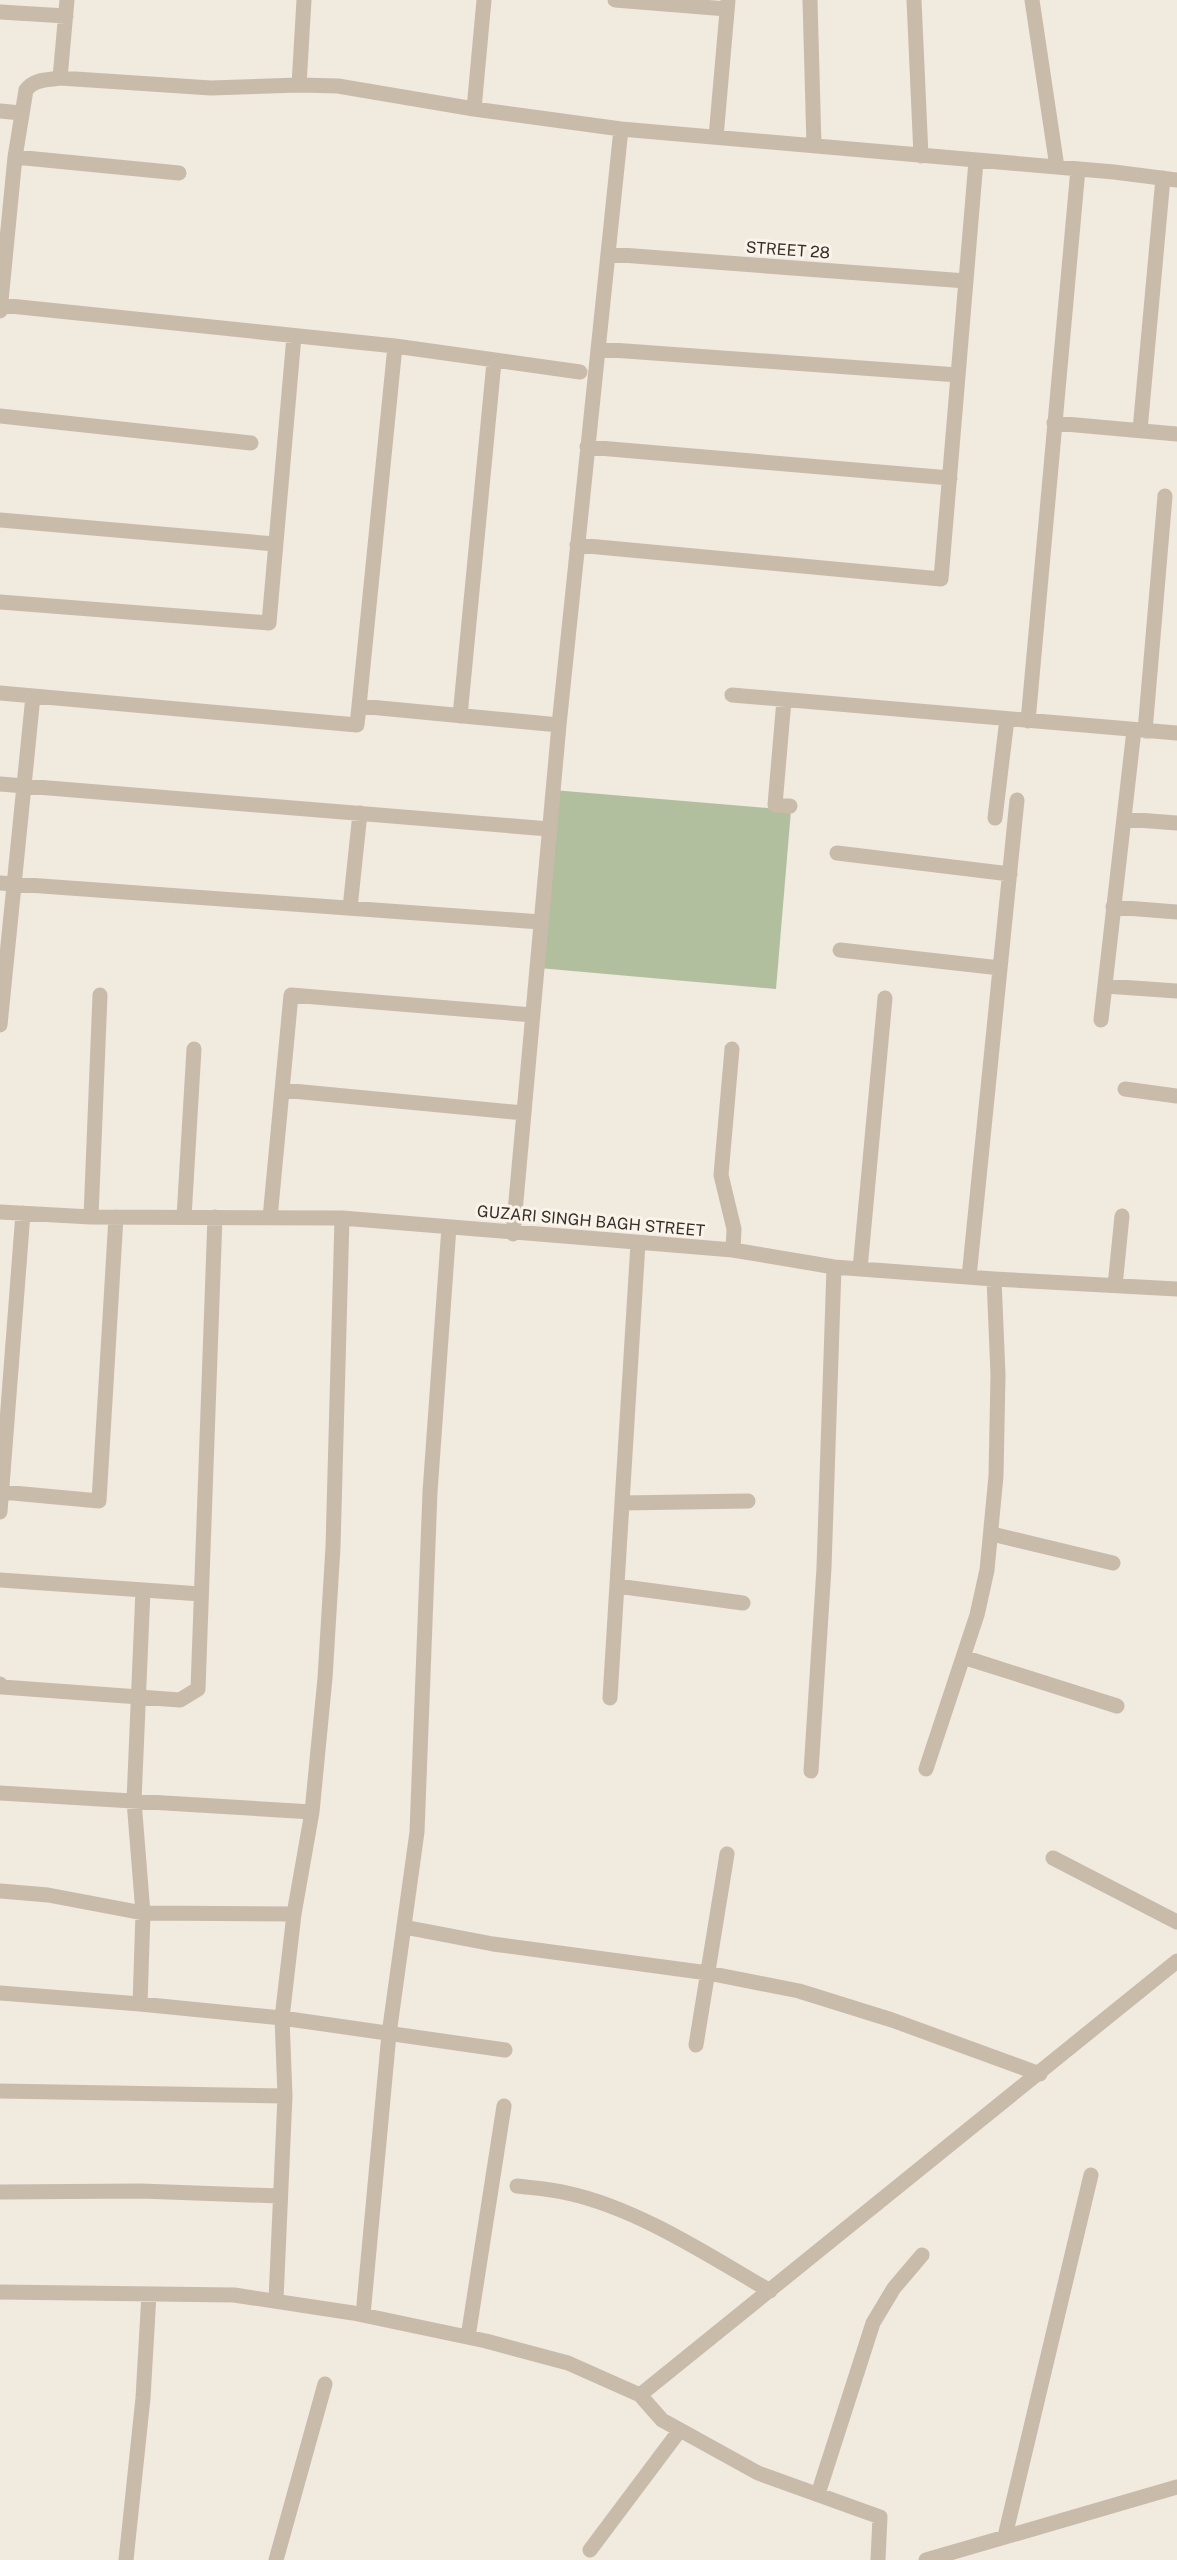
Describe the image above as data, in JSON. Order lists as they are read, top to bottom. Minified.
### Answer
{"streets":{"street":["STREET 28","GUZARI SINGH BAGH STREET"]}}
